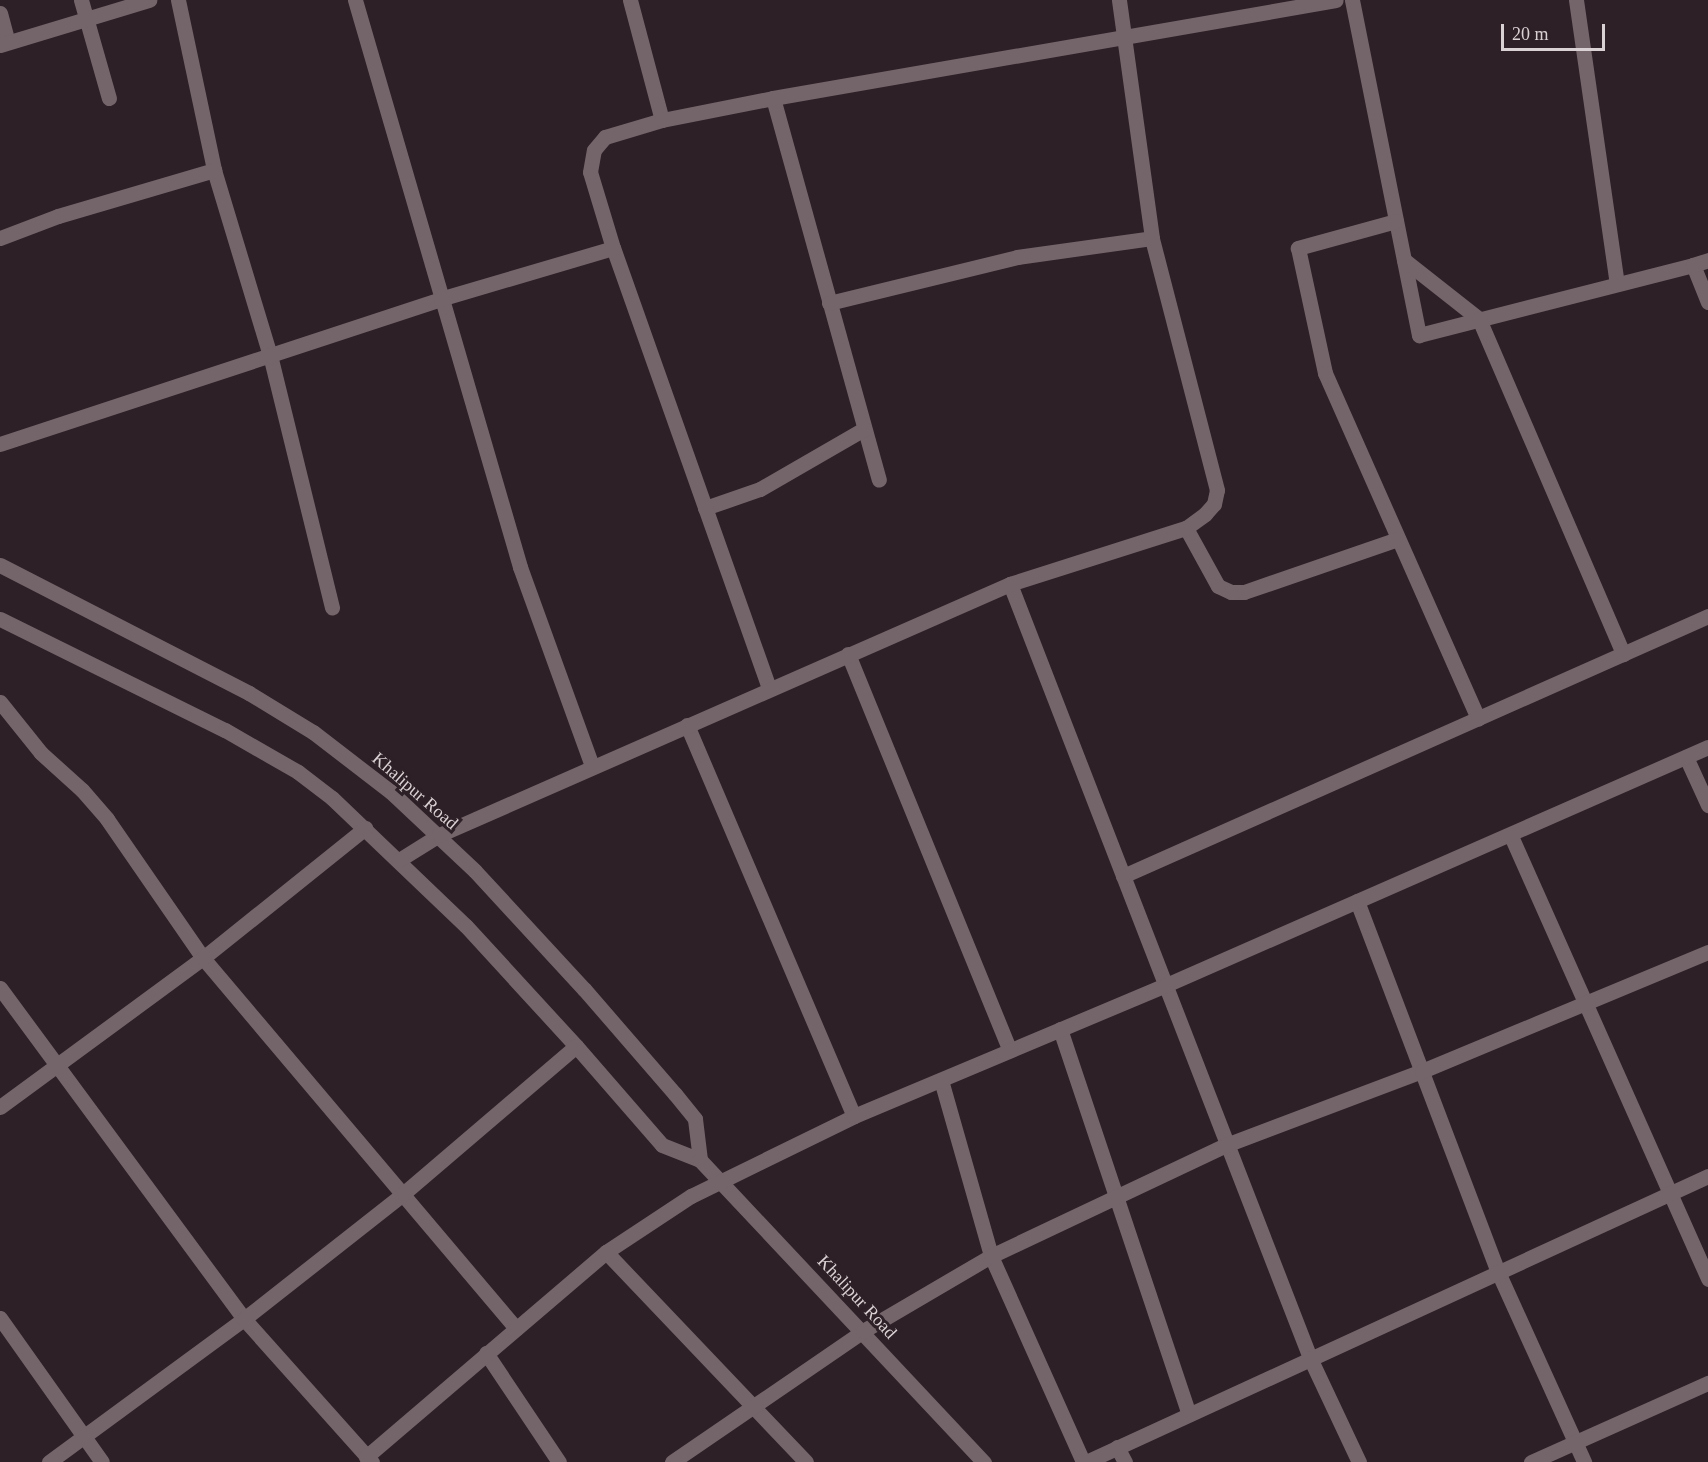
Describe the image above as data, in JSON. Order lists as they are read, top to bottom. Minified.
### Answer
{"streets":{"street":["Khalipur Road"]},"scale_bar":"20 m"}
